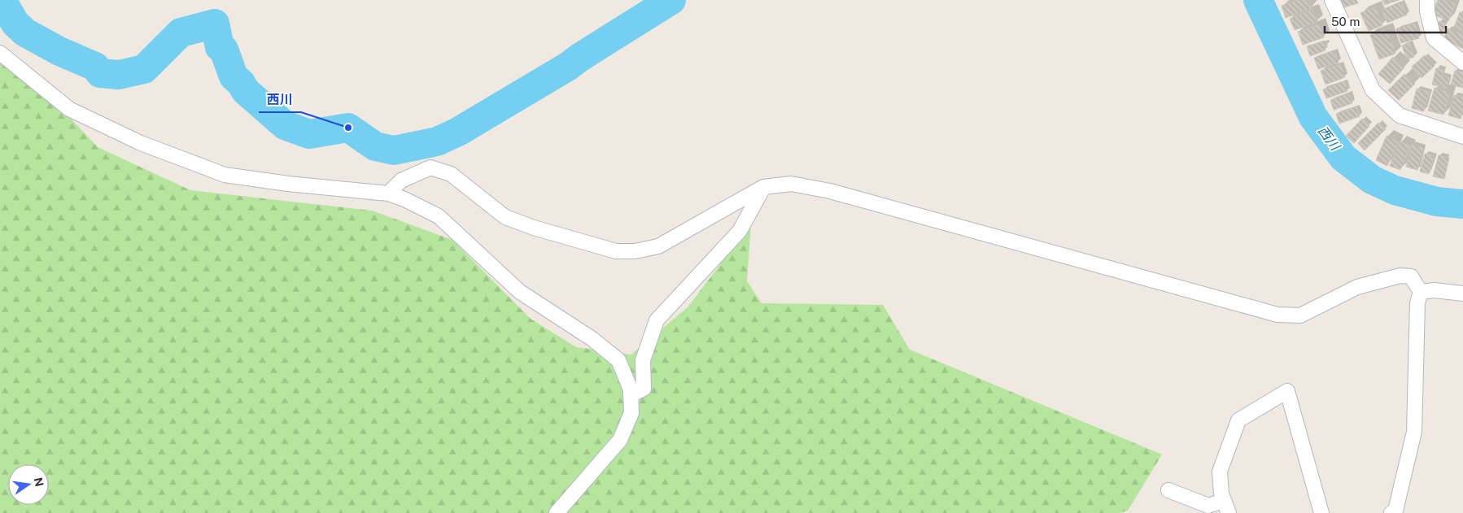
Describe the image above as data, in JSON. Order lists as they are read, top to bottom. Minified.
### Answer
{"water":["西川"],"places":["西川"],"scale_bar":"50 m","north":"right"}
